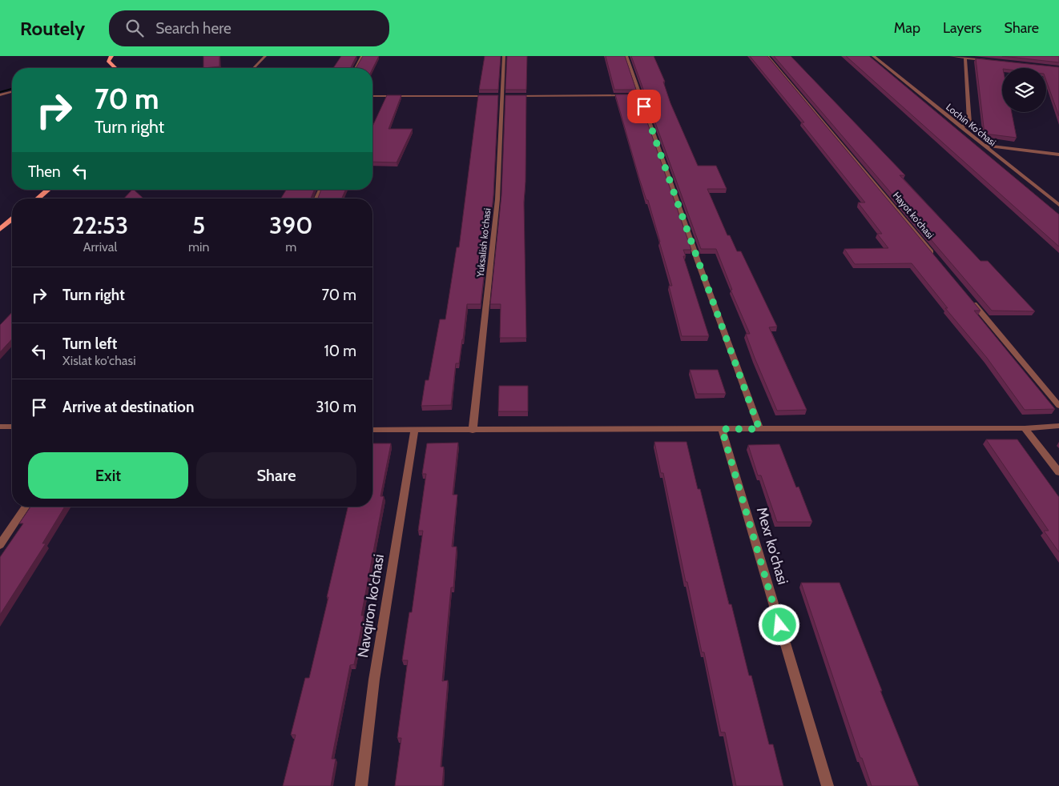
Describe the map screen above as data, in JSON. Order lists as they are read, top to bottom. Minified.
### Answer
{"streets":{"street":["Lochin Ko'chasi","Hayot ko'chasi","Yuksalish ko'chasi","Mexr ko'chasi","Navqiron ko'chasi"]},"page":{"header":"Routely","search":"Search here","nav":["Map","Layers","Share"],"turn":["70 m","Turn right"],"then":"Then","eta":["22:53","Arrival","5","min","390","m"],"list":[{"name":"Turn right","value":"70 m"},{"name":"Turn left","note":"Xislat ko'chasi","value":"10 m"},{"name":"Arrive at destination","value":"310 m"}],"buttons":["Exit","Share"]}}
